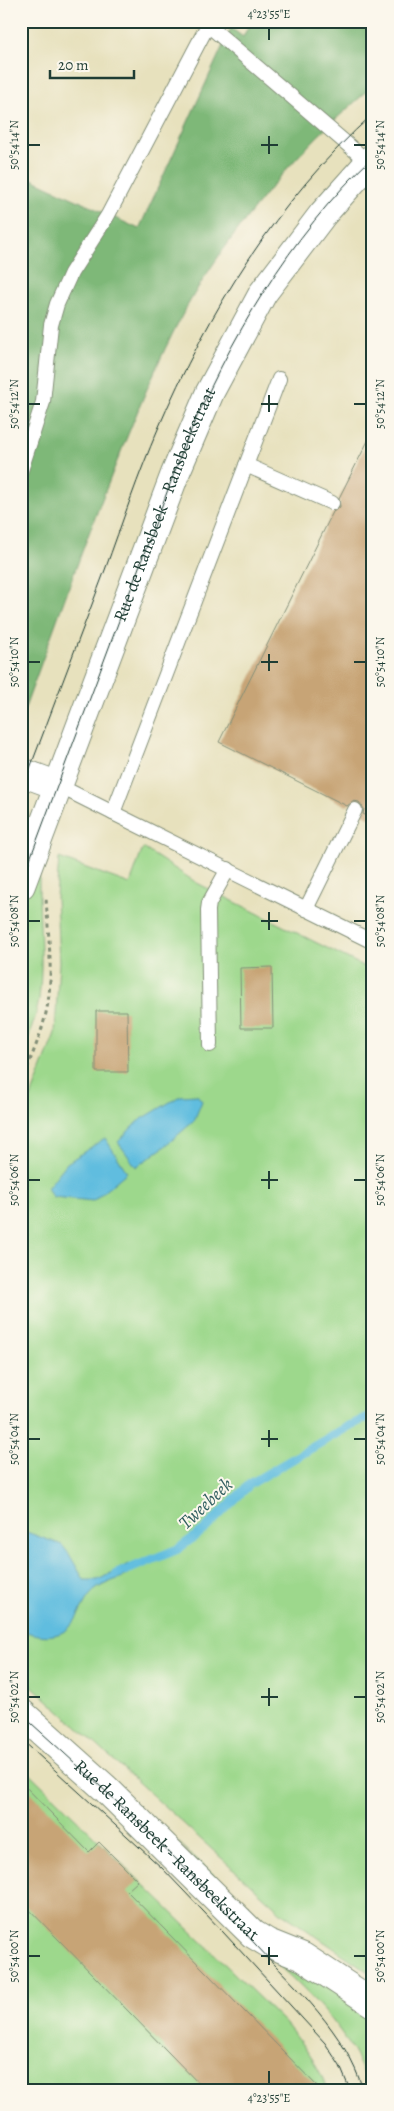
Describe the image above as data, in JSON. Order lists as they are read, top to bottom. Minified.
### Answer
{"streets":{"street":["Rue de Ransbeek - Ransbeekstraat"]},"water":["Tweebeek"],"scale_bar":"20 m","coordinates":["4°23'55\"E","50°54'14\"N","50°54'12\"N","50°54'10\"N","50°54'08\"N","50°54'06\"N","50°54'04\"N","50°54'02\"N","50°54'00\"N"]}
